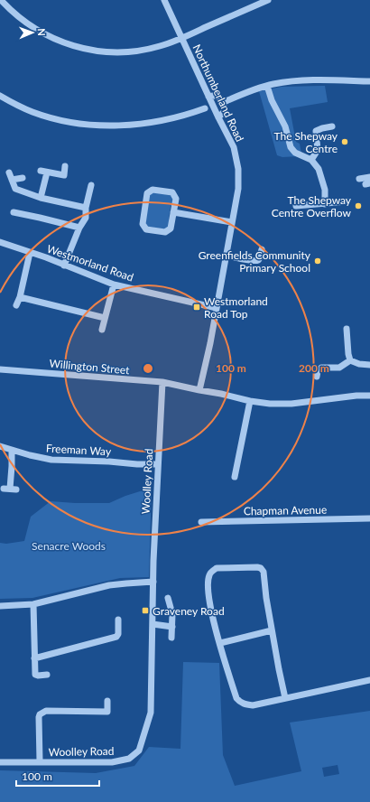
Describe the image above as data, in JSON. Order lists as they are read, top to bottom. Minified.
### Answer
{"streets":{"street":["Northumberland Road","Westmorland Road","Willington Street","Freeman Way","Woolley Road","Chapman Avenue"]},"crossings":[["Northumberland Road","Westmorland Road"],["Northumberland Road","Willington Street"],["Willington Street","Woolley Road"],["Freeman Way","Woolley Road"]],"parks":["Senacre Woods"],"places":{"other":["The Shepway Centre","The Shepway Centre Overflow","Greenfields Community Primary School"],"transit":["Westmorland Road Top","Graveney Road"]},"scale_bar":"100 m","north":"right","rings":["100 m","200 m"]}
